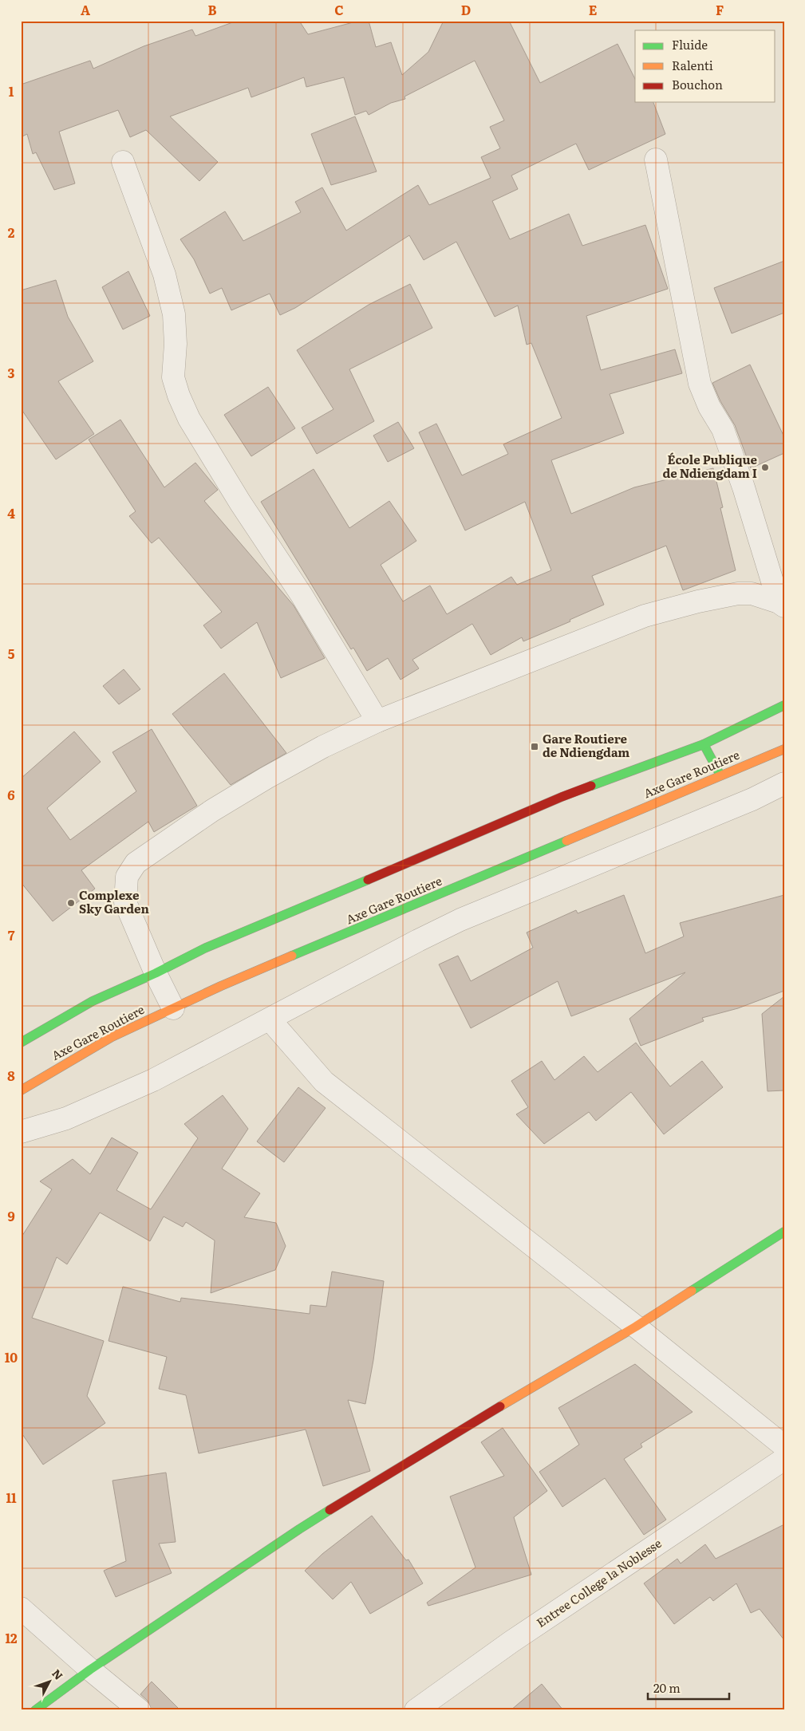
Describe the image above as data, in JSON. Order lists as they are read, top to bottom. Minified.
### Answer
{"streets":{"main road":["Axe Gare Routiere"],"street":["Entree College la Noblesse"]},"places":{"other":["École Publique de Ndiengdam I","Complexe Sky Garden"],"transit":["Gare Routiere de Ndiengdam"]},"legend":["Fluide","Ralenti","Bouchon"],"scale_bar":"20 m","north":"top right","grid":{"columns":["A","B","C","D","E","F"],"rows":["1","2","3","4","5","6","7","8","9","10","11","12"]}}
